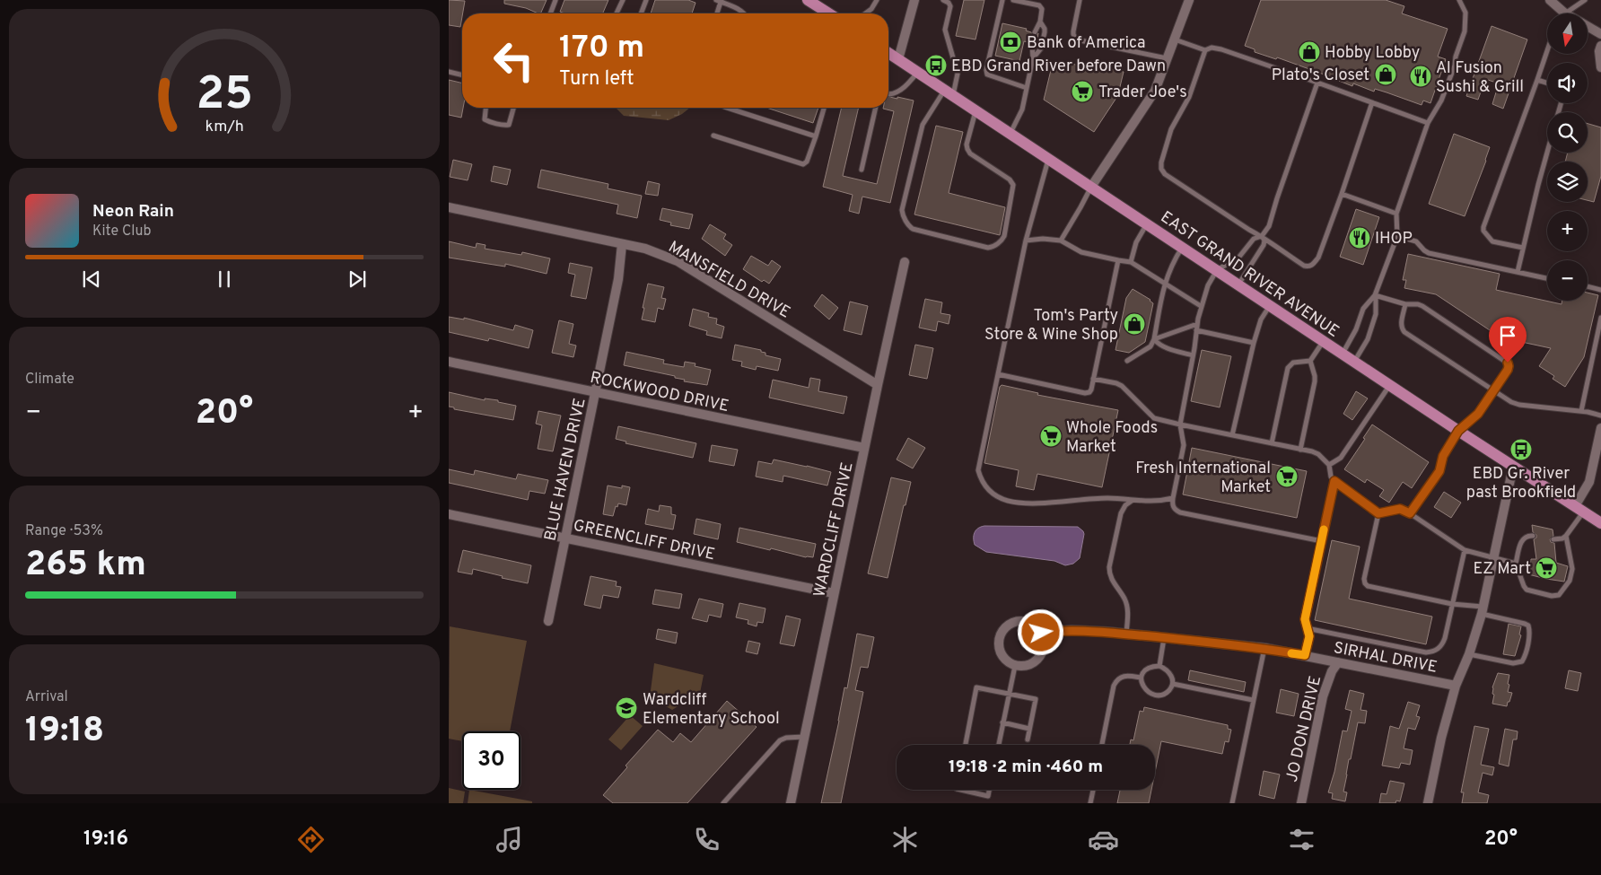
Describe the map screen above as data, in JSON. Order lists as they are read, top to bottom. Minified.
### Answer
{"streets":{"main road":["EAST GRAND RIVER AVENUE"],"street":["MANSFIELD DRIVE","ROCKWOOD DRIVE","BLUE HAVEN DRIVE","WARDCLIFF DRIVE","GREENCLIFF DRIVE","SIRHAL DRIVE","JO DON DRIVE"]},"crossings":[["MANSFIELD DRIVE","BLUE HAVEN DRIVE"],["MANSFIELD DRIVE","WARDCLIFF DRIVE"],["ROCKWOOD DRIVE","BLUE HAVEN DRIVE"],["ROCKWOOD DRIVE","WARDCLIFF DRIVE"],["BLUE HAVEN DRIVE","GREENCLIFF DRIVE"],["WARDCLIFF DRIVE","GREENCLIFF DRIVE"],["SIRHAL DRIVE","JO DON DRIVE"]],"places":{"bank":["Bank of America"],"shop":["Hobby Lobby","Plato's Closet","Tom's Party Store & Wine Shop"],"bus stop":["EBD Grand River before Dawn","EBD Gr. River past Brookfield"],"restaurant":["AI Fusion Sushi & Grill","IHOP"],"supermarket":["Trader Joe's","Whole Foods Market","Fresh International Market","EZ Mart"],"school or university":["Wardcliff Elementary School"]},"north":"bottom","page":{"map_buttons":["+","−"],"turn":["170 m","Turn left"],"song":["Neon Rain","Kite Club"],"tile":["Climate",["Range · 53%","265 km"],["Arrival","19:18"]],"heat":["−","20°","+"],"limit":"30","trip":"19:18 · 2 min · 460 m","tabs":["19:16","20°"],"gauge":["25","km/h"]}}
